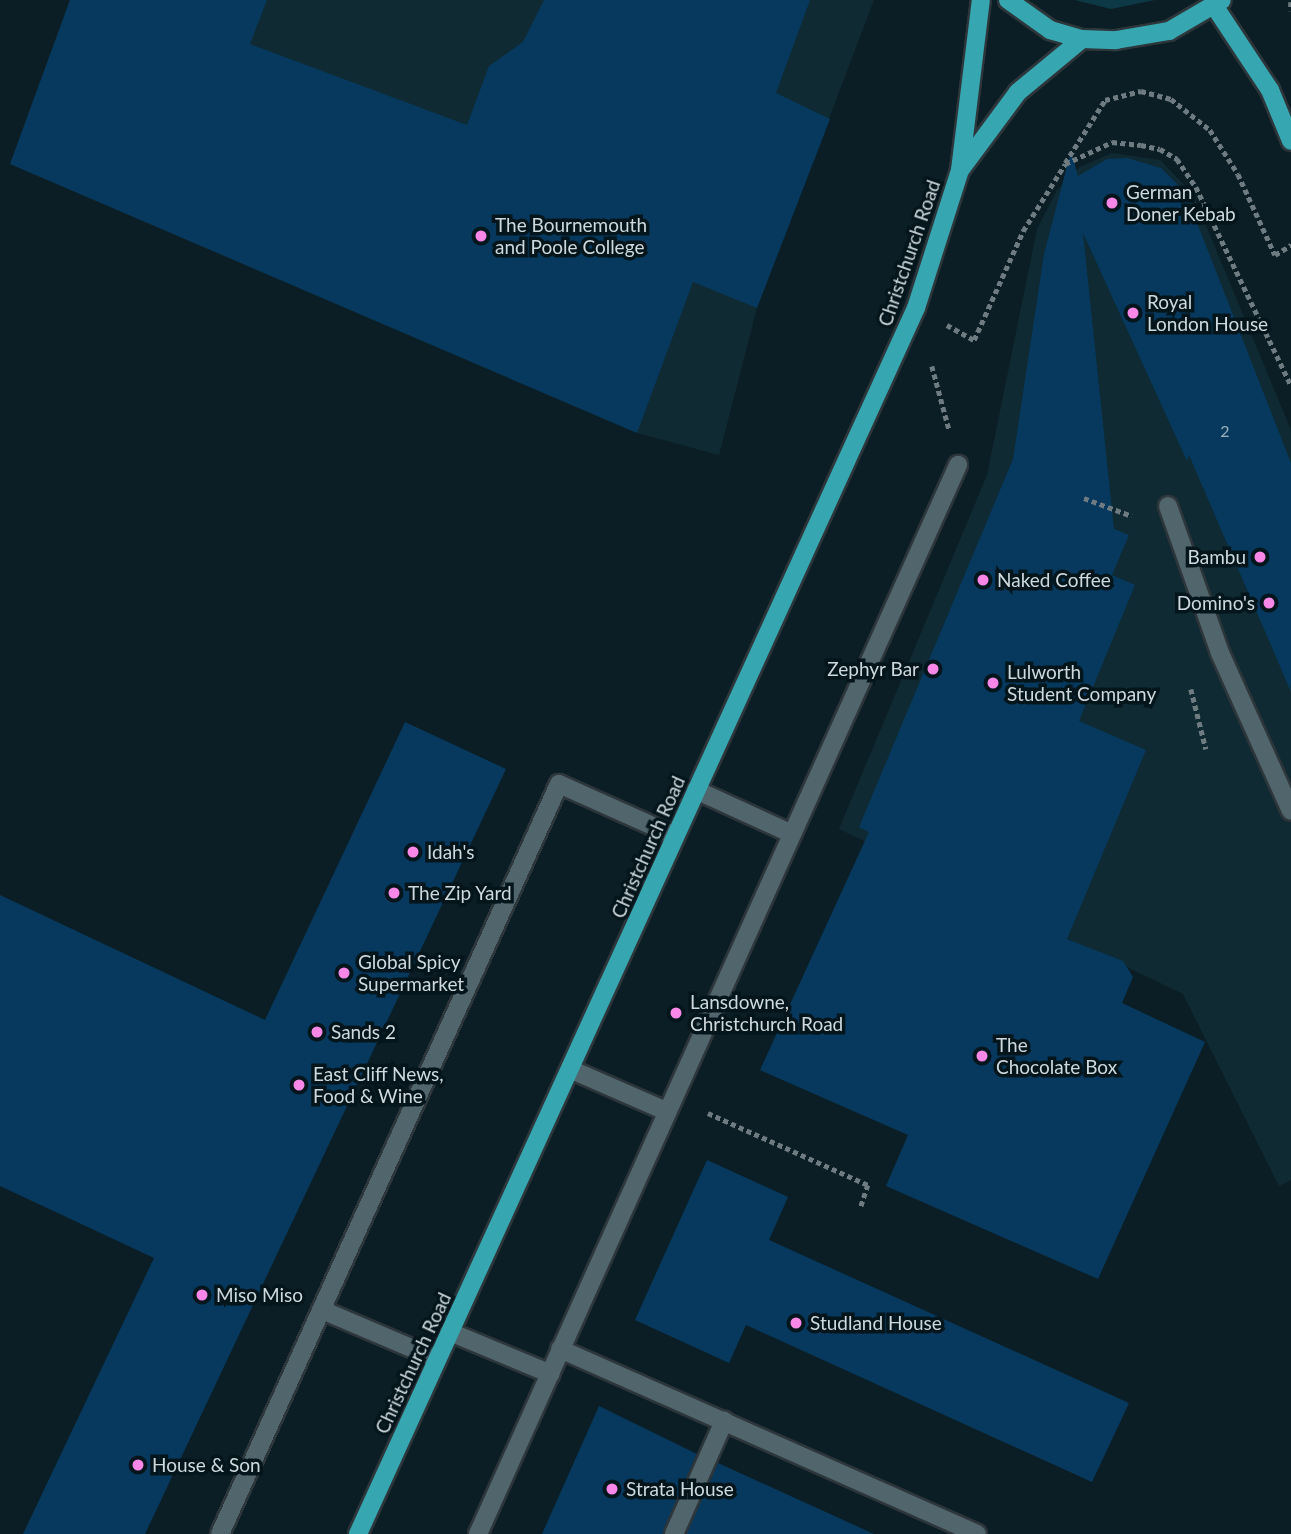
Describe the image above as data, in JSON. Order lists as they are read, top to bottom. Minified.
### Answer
{"streets":{"main road":["Christchurch Road"]},"places":["German Doner Kebab","The Bournemouth and Poole College","Royal London House","Bambu","Naked Coffee","Domino's","Zephyr Bar","Lulworth Student Company","Idah's","The Zip Yard","Global Spicy Supermarket","Lansdowne, Christchurch Road","Sands 2","The Chocolate Box","East Cliff News, Food & Wine","Miso Miso","Studland House","House & Son","Strata House"],"house_numbers":["2"]}
